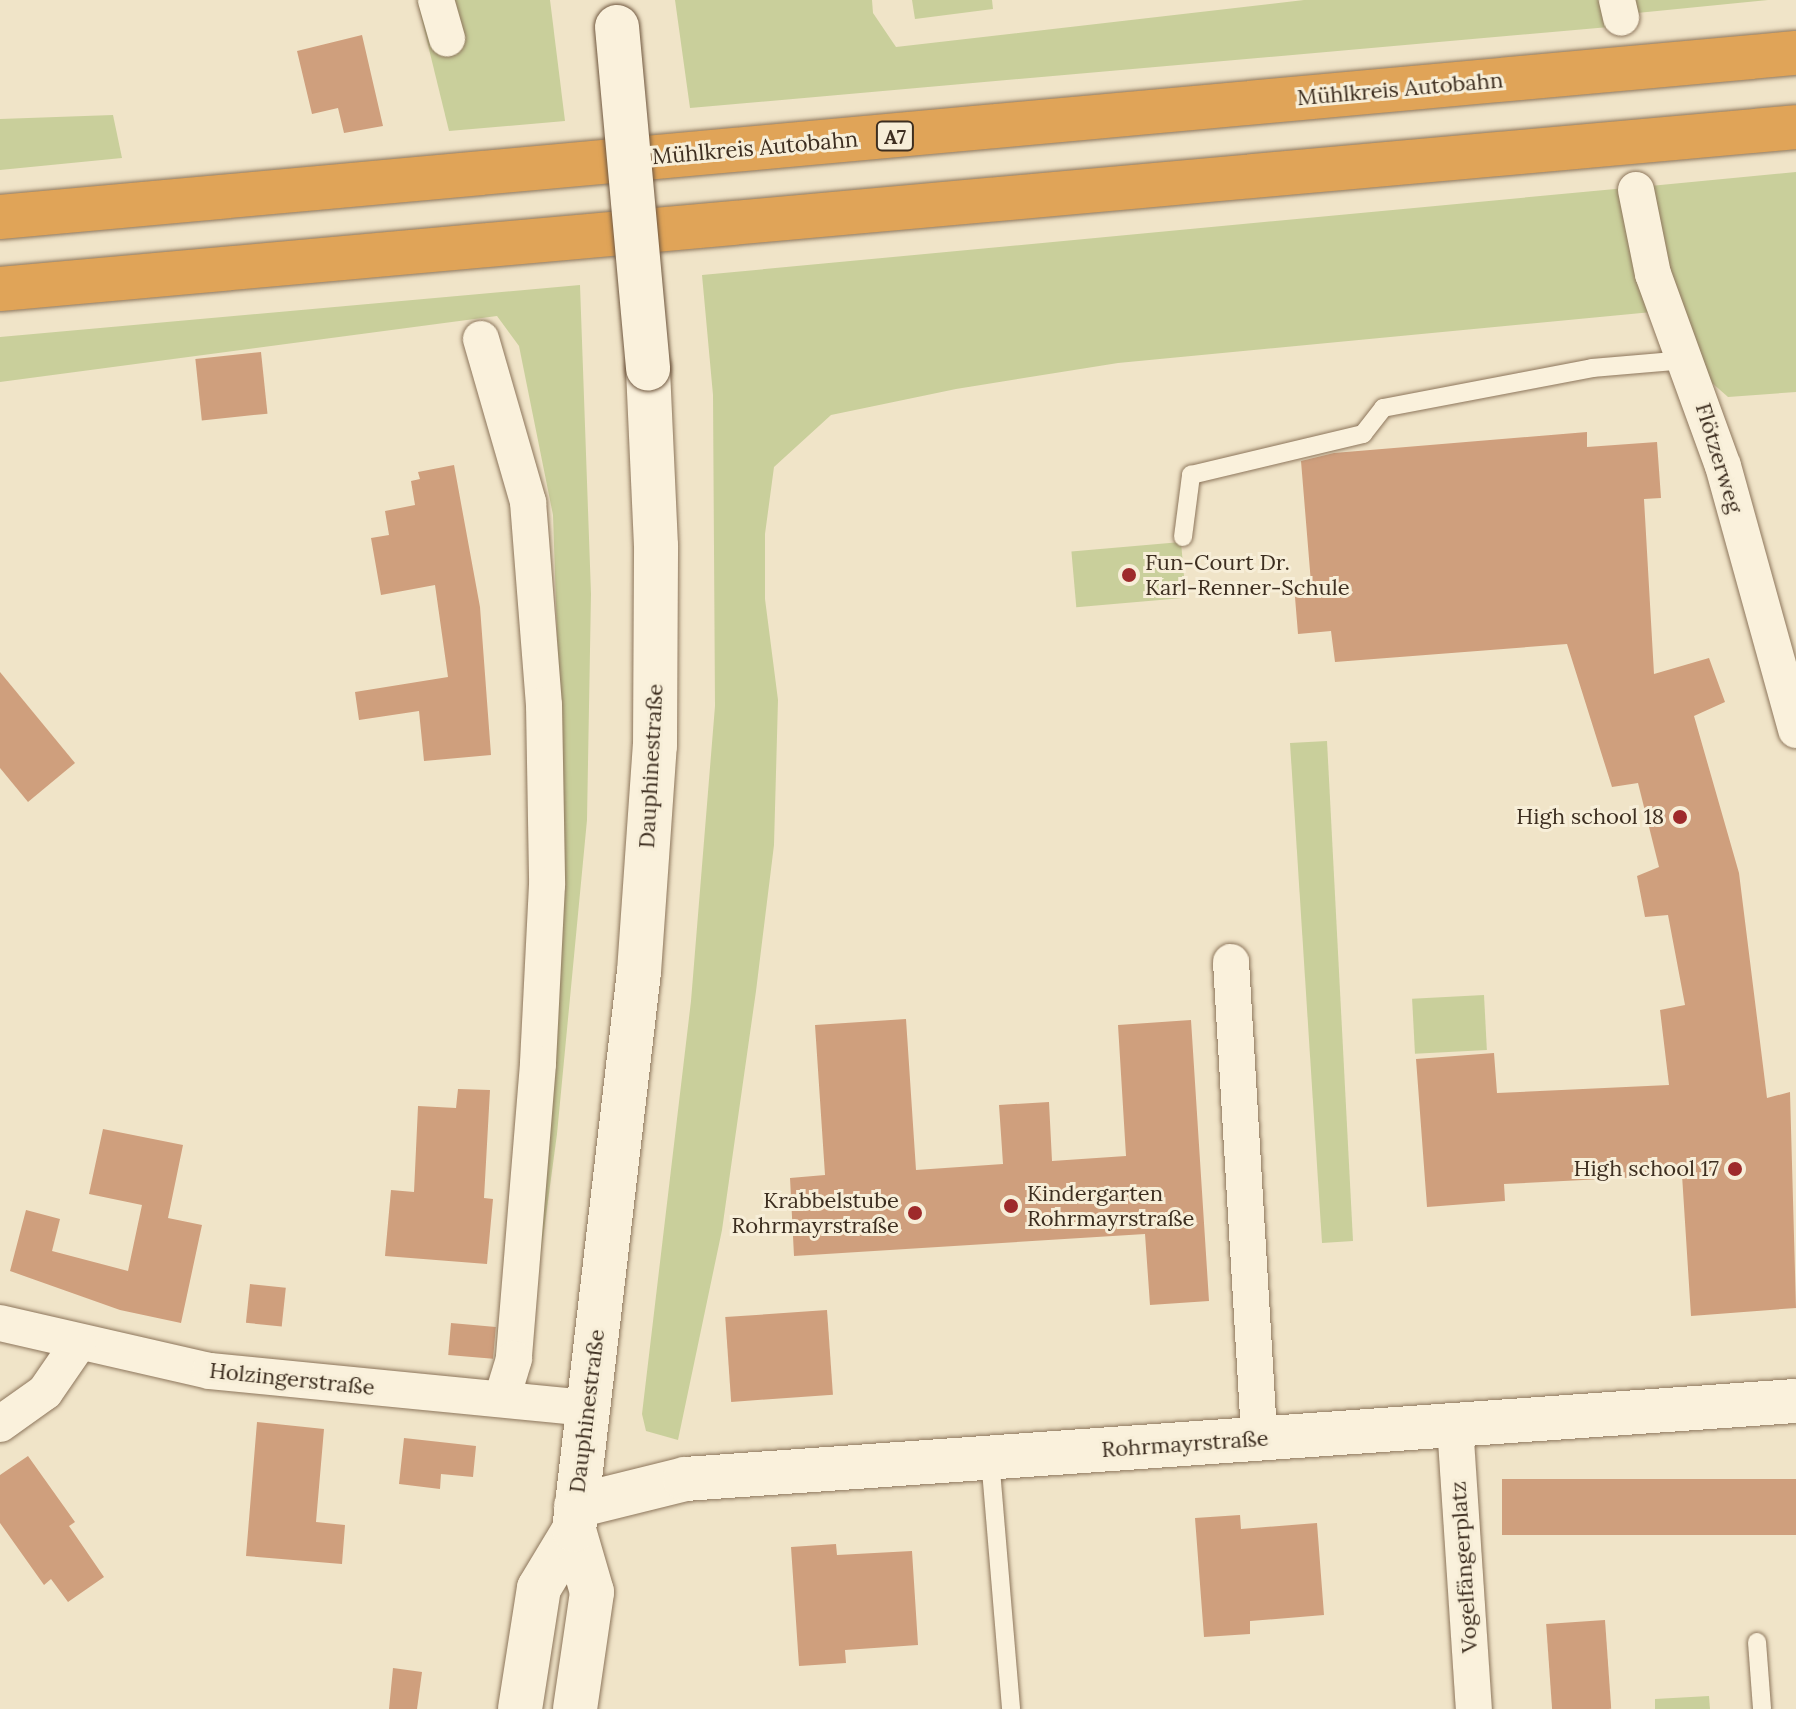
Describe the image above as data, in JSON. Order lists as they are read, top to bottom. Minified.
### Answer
{"streets":{"highway":["Mühlkreis Autobahn","A7"],"main road":["Dauphinestraße","Rohrmayrstraße"],"street":["Flötzerweg","Holzingerstraße","Vogelfängerplatz"]},"crossings":[["Dauphinestraße","Holzingerstraße"],["Dauphinestraße","Rohrmayrstraße"],["Rohrmayrstraße","Vogelfängerplatz"]],"places":["Fun-Court Dr. Karl-Renner-Schule","High school 18","High school 17","Kindergarten Rohrmayrstraße","Krabbelstube Rohrmayrstraße"]}
